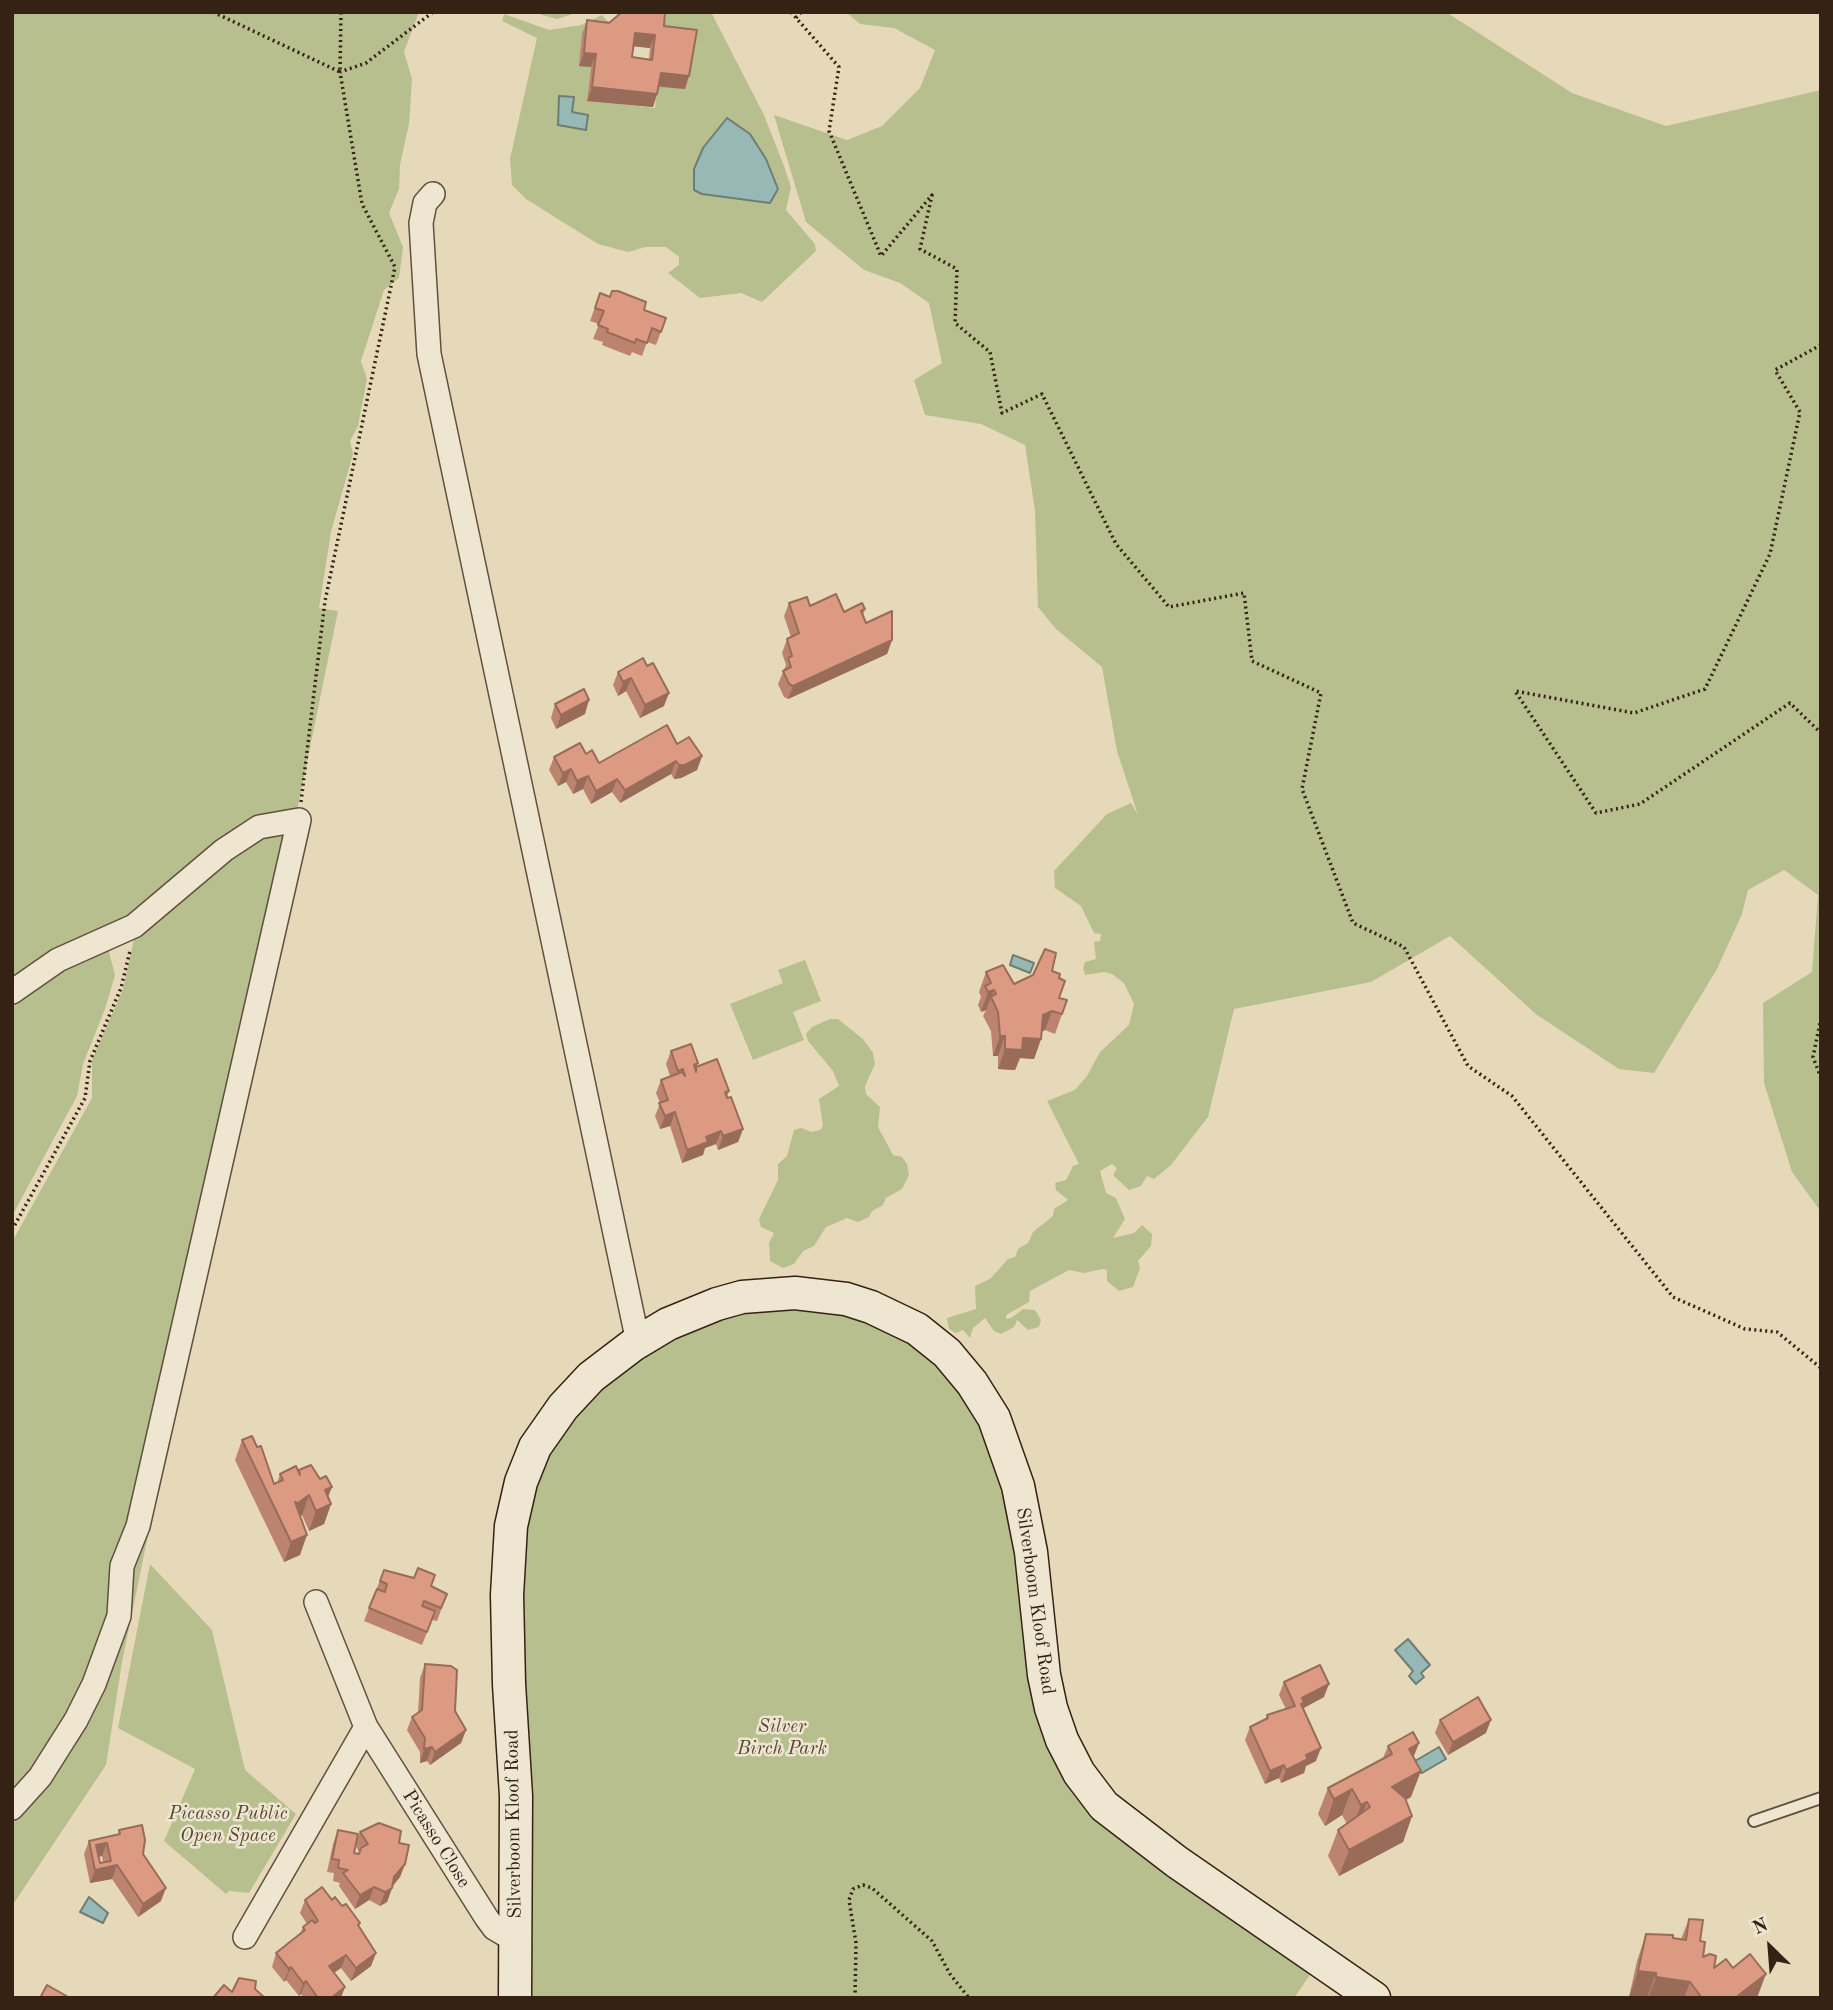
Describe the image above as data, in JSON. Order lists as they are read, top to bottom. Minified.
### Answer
{"streets":{"street":["Silverboom Kloof Road","Picasso Close"]},"crossings":[["Silverboom Kloof Road","Picasso Close"]],"parks":["Silver Birch Park","Picasso Public Open Space"],"north":"top left"}
